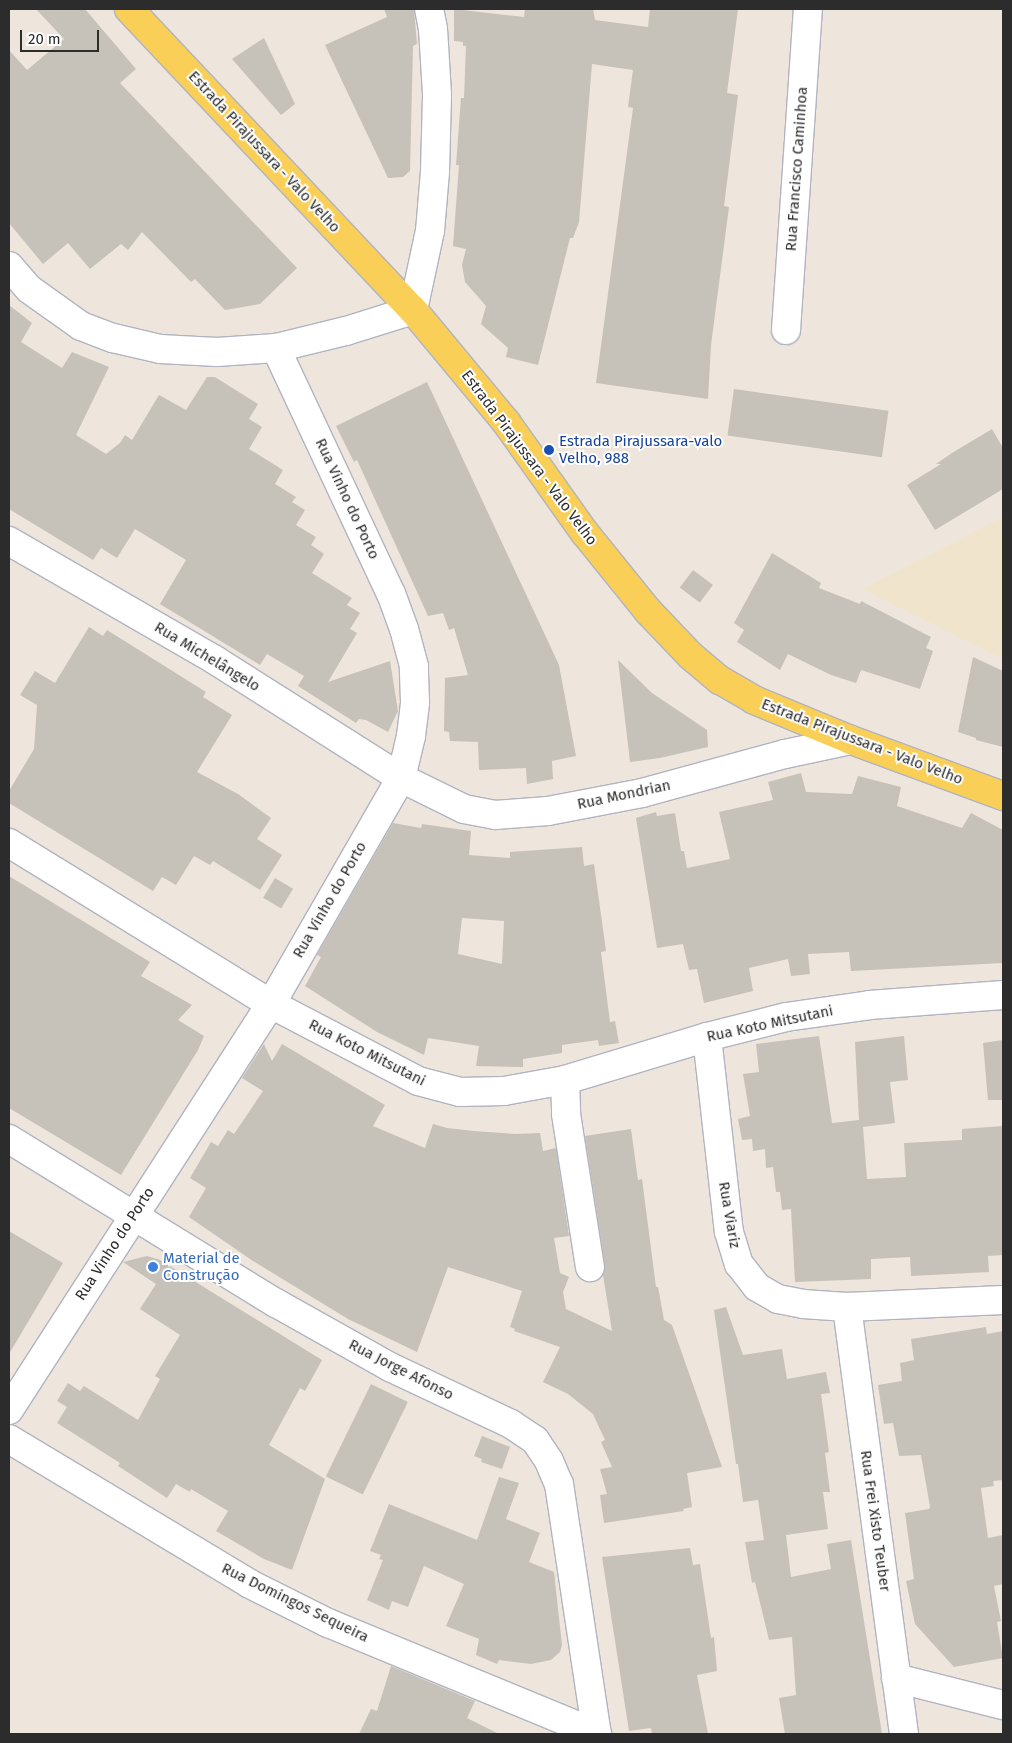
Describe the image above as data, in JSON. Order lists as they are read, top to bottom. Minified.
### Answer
{"streets":{"main road":["Estrada Pirajussara - Valo Velho"],"street":["Rua Francisco Caminhoa","Rua Vinho do Porto","Rua Michelângelo","Rua Mondrian","Rua Koto Mitsutani","Rua Viariz","Rua Jorge Afonso","Rua Frei Xisto Teuber","Rua Domingos Sequeira"]},"crossings":[["Estrada Pirajussara - Valo Velho","Rua Mondrian"],["Rua Vinho do Porto","Rua Michelângelo"],["Rua Vinho do Porto","Rua Mondrian"],["Rua Vinho do Porto","Rua Koto Mitsutani"],["Rua Vinho do Porto","Rua Jorge Afonso"],["Rua Michelângelo","Rua Mondrian"],["Rua Koto Mitsutani","Rua Viariz"],["Rua Viariz","Rua Frei Xisto Teuber"],["Rua Jorge Afonso","Rua Domingos Sequeira"]],"places":["Estrada Pirajussara-valo Velho, 988","Material de Construção"],"scale_bar":"20 m"}
